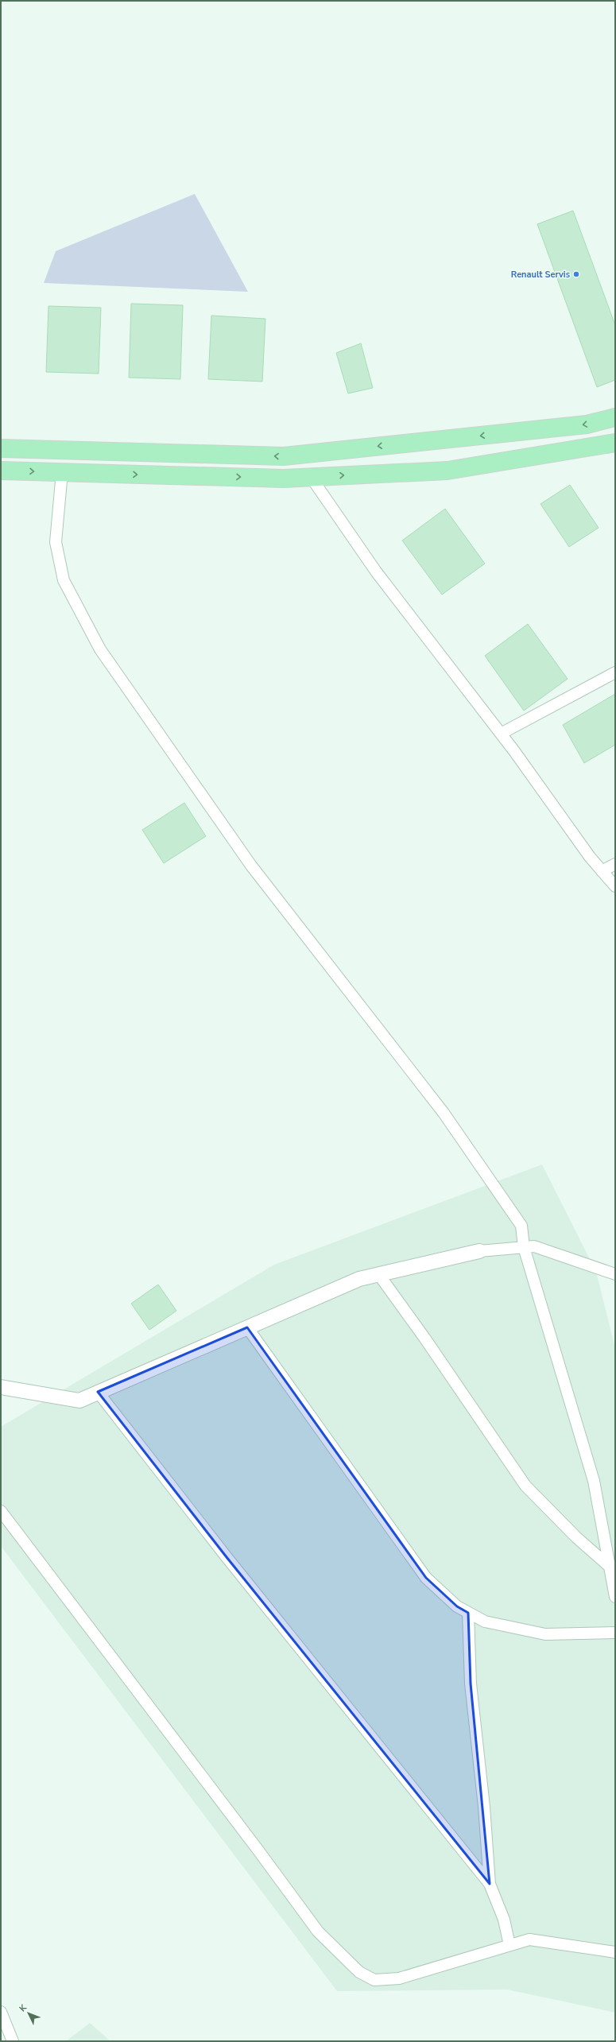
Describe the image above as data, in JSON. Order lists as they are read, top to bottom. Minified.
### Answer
{"places":["Renault Servis"],"north":"top left"}
